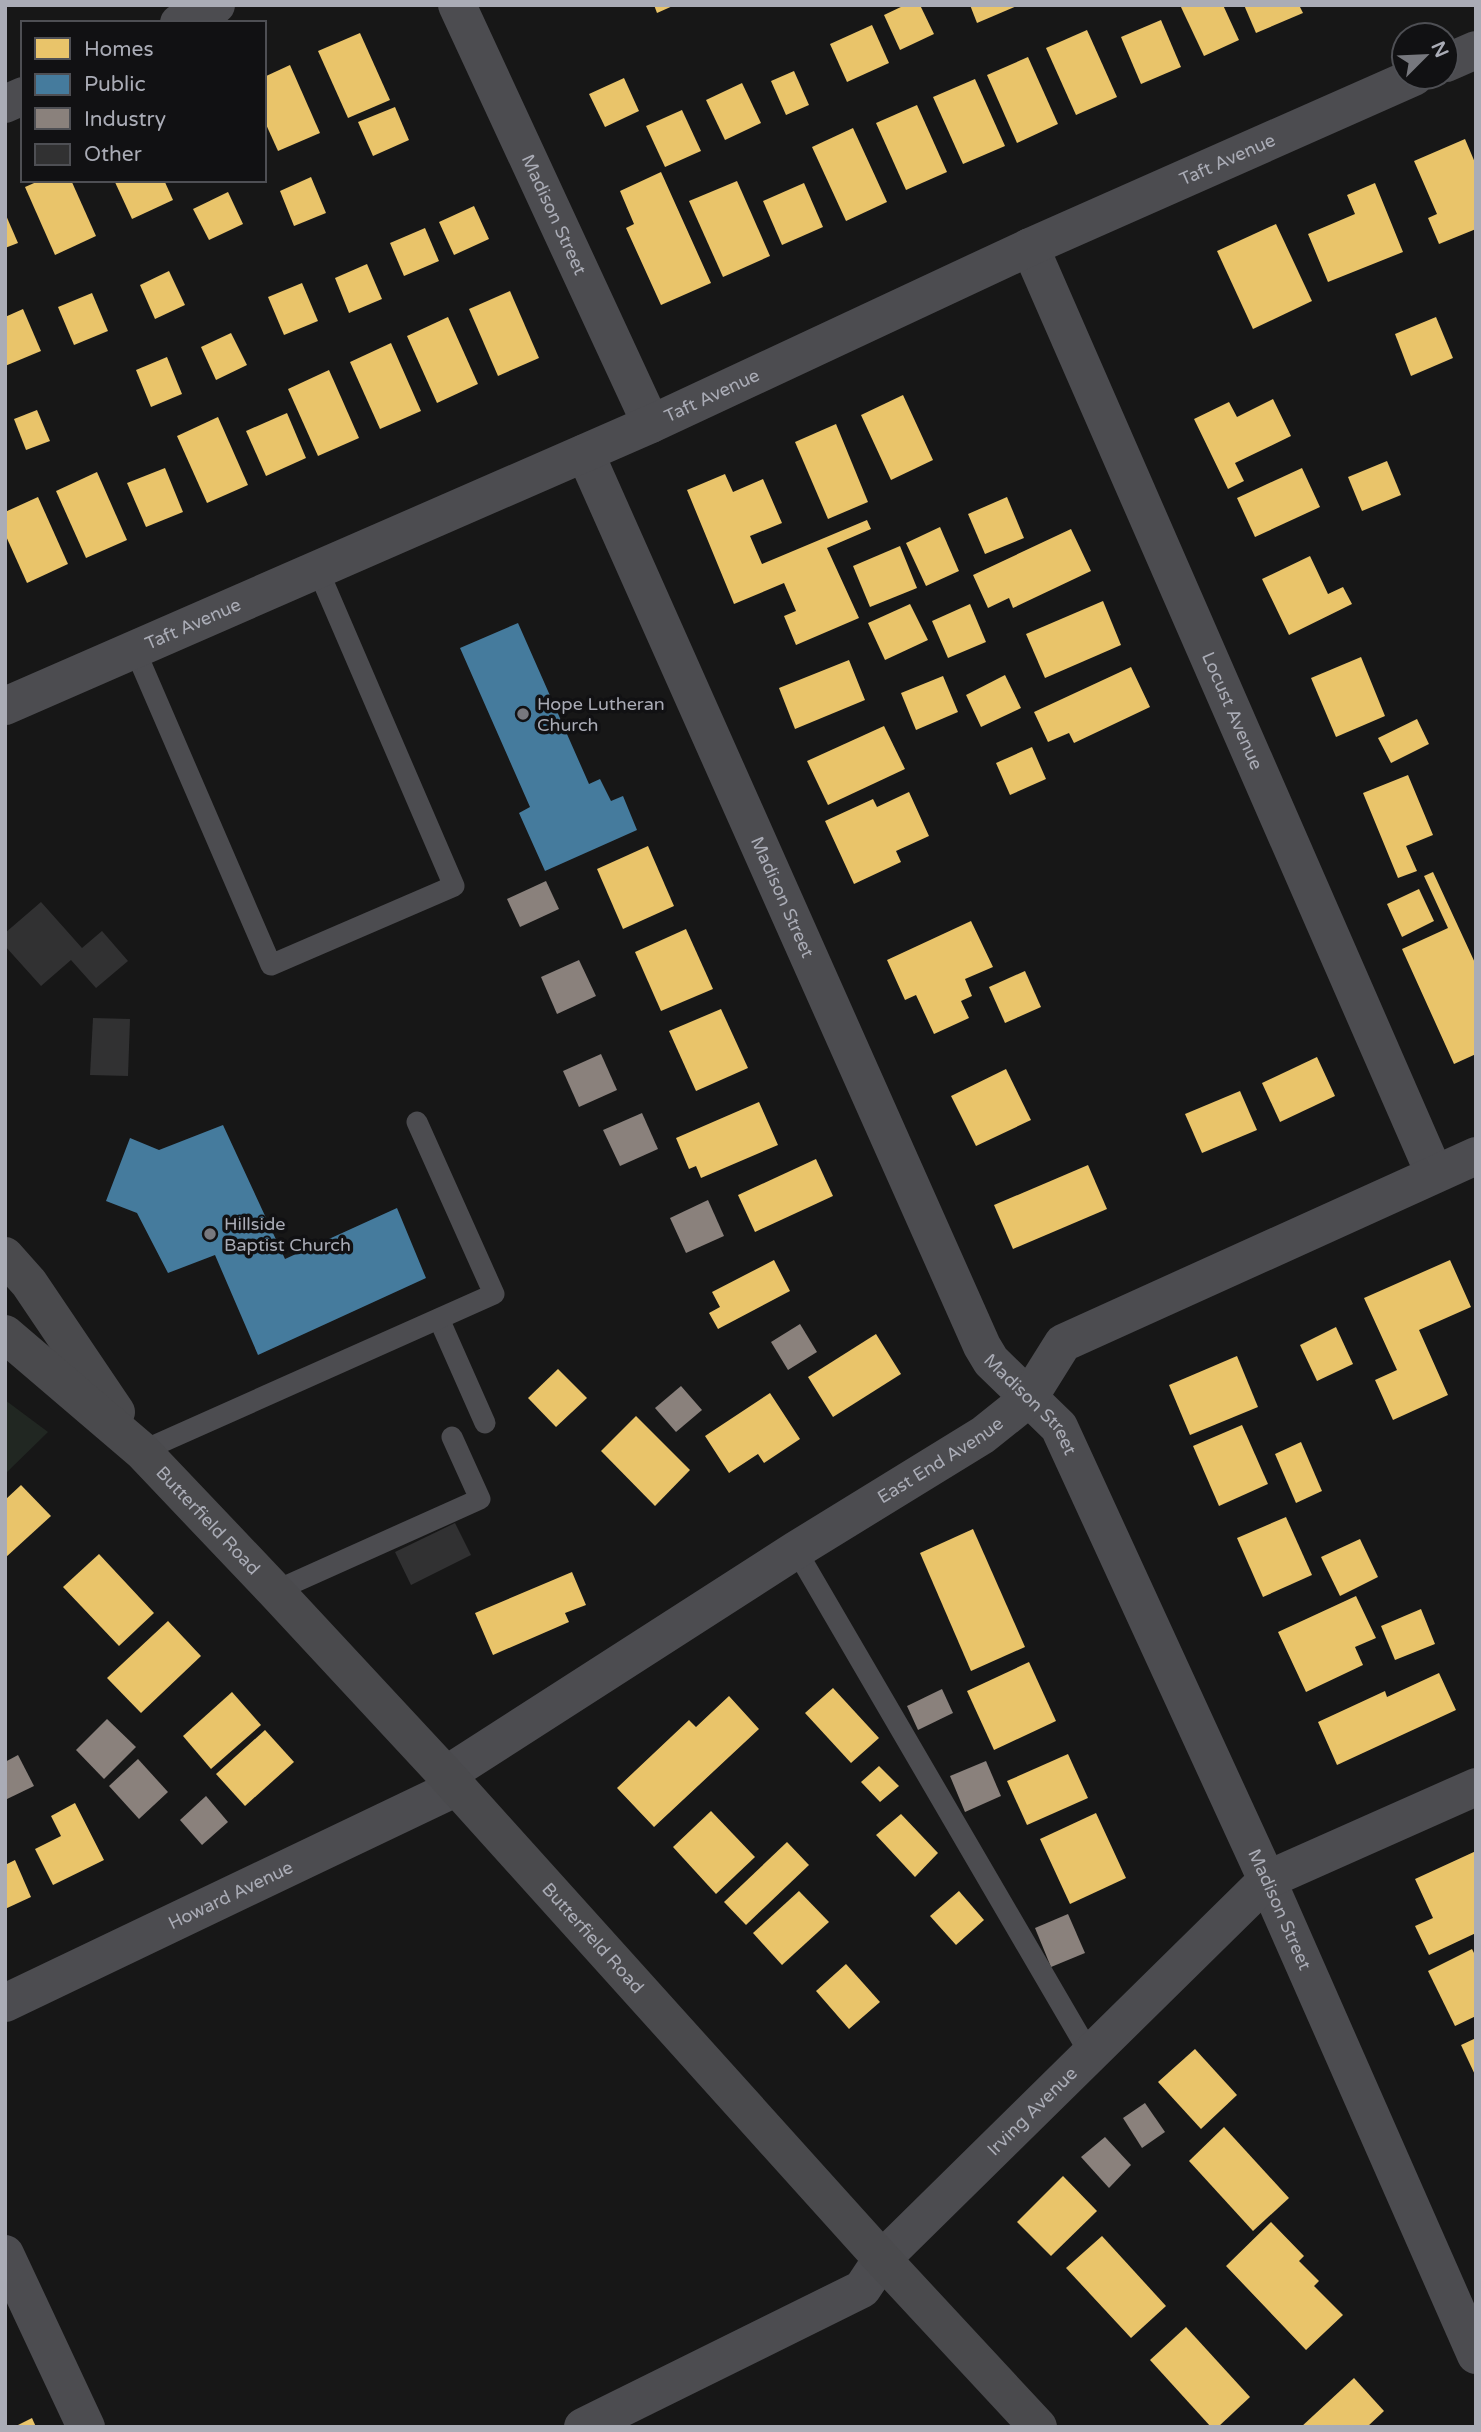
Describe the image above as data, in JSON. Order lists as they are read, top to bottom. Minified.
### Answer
{"streets":{"main road":["Butterfield Road"],"street":["Taft Avenue","Madison Street","Locust Avenue","East End Avenue","Howard Avenue","Irving Avenue"]},"crossings":[["Taft Avenue","Madison Street"],["Taft Avenue","Locust Avenue"],["Madison Street","East End Avenue"],["Madison Street","Irving Avenue"],["Locust Avenue","East End Avenue"],["East End Avenue","Butterfield Road"],["East End Avenue","Howard Avenue"],["Butterfield Road","Howard Avenue"],["Butterfield Road","Irving Avenue"]],"places":["Hope Lutheran Church","Hillside Baptist Church"],"legend":["Homes","Public","Industry","Other"],"north":"top right"}
